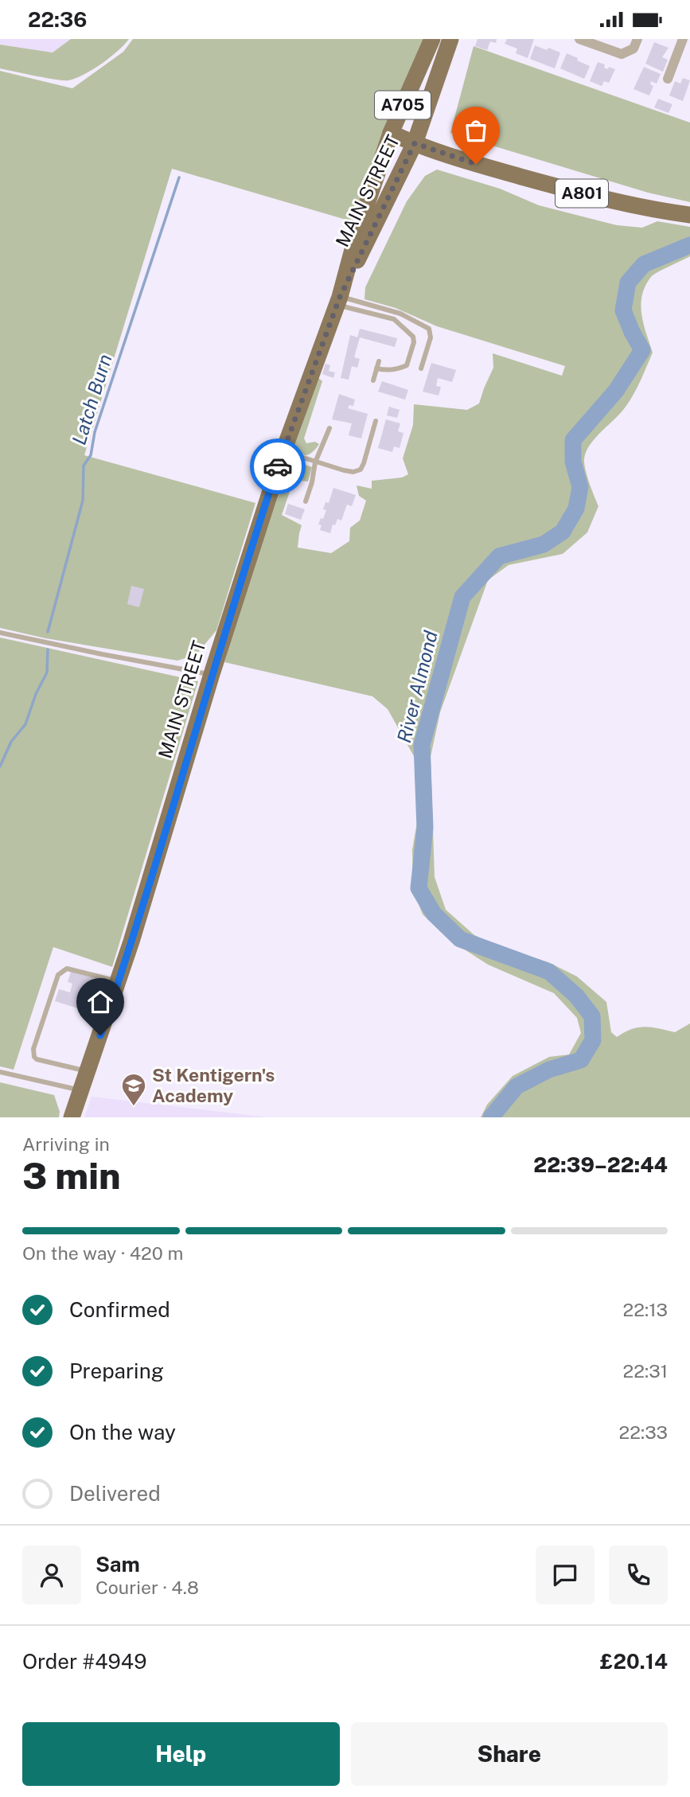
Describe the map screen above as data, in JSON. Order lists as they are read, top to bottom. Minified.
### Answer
{"streets":{"main road":["A705","MAIN STREET","A801"]},"crossings":[["MAIN STREET","A801"]],"water":["Latch Burn","River Almond"],"places":{"school or university":["St Kentigern's Academy"]},"page":{"status":"22:36","heading":["3 min","Arriving in","22:39–22:44"],"panel":["Sam","Courier · 4.8","Order #4949","£20.14"],"bar":"On the way · 420 m","list":[["Confirmed","22:13"],["Preparing","22:31"],["On the way","22:33"],"Delivered"],"buttons":["Help","Share"]}}
